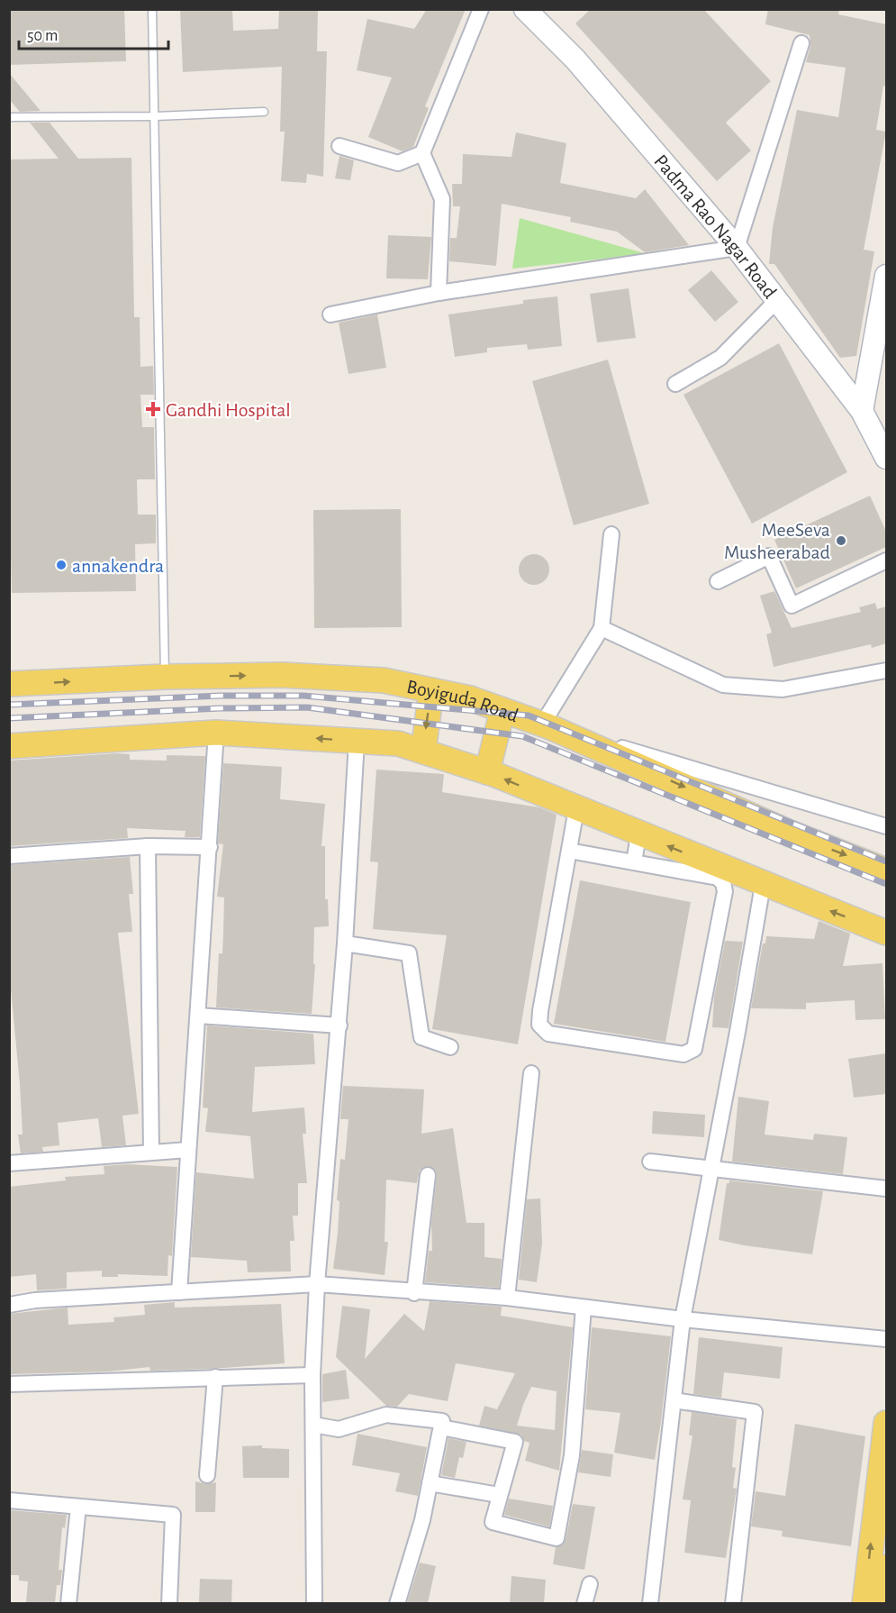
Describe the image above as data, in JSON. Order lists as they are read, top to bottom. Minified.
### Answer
{"streets":{"main road":["Padma Rao Nagar Road","Boyiguda Road"]},"places":{"health":["Gandhi Hospital"],"other":["MeeSeva Musheerabad","annakendra"]},"scale_bar":"50 m"}
